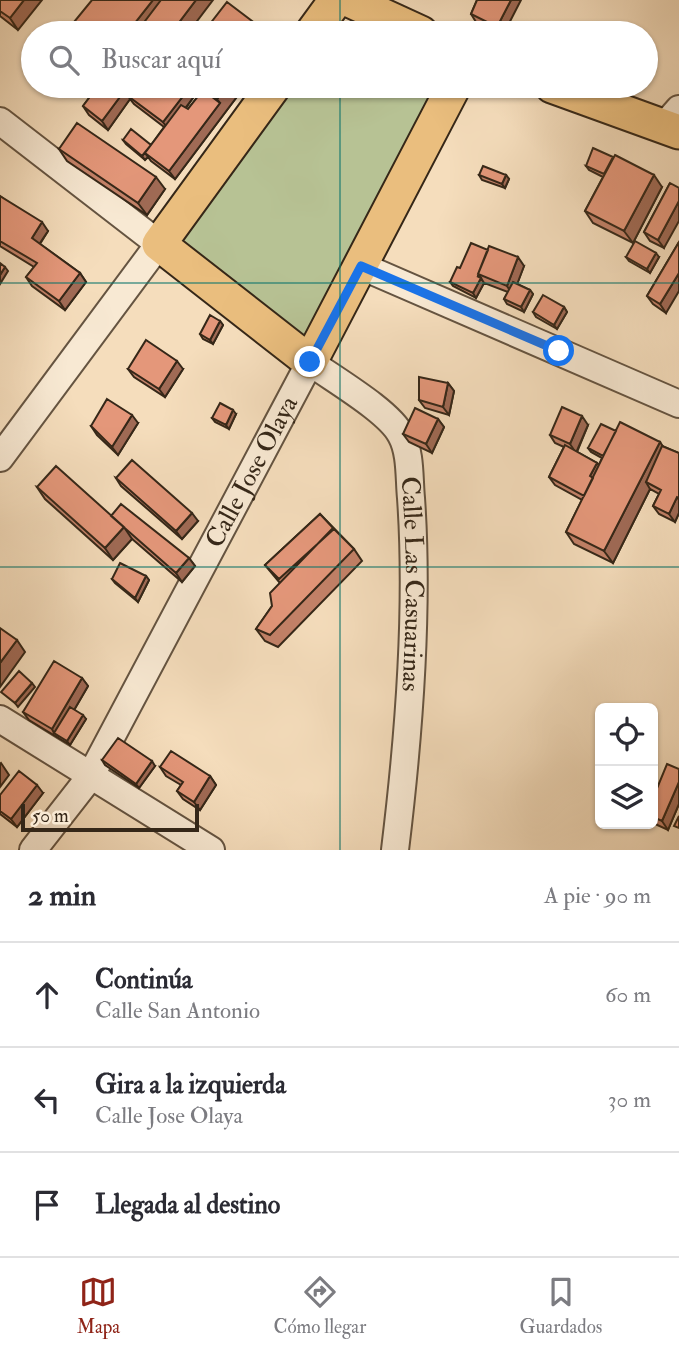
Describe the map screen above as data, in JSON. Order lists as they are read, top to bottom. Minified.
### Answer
{"streets":{"main road":["Calle Jose Olaya"],"street":["Calle Las Casuarinas"]},"crossings":[["Calle Jose Olaya","Calle Las Casuarinas"]],"scale_bar":"50 m","page":{"search":"Buscar aquí","scale":"50 m","heading":["2 min","A pie · 90 m"],"list":[["Continúa","Calle San Antonio","60 m"],["Gira a la izquierda","Calle Jose Olaya","30 m"],"Llegada al destino"],"nav":["Mapa","Cómo llegar","Guardados"]}}
